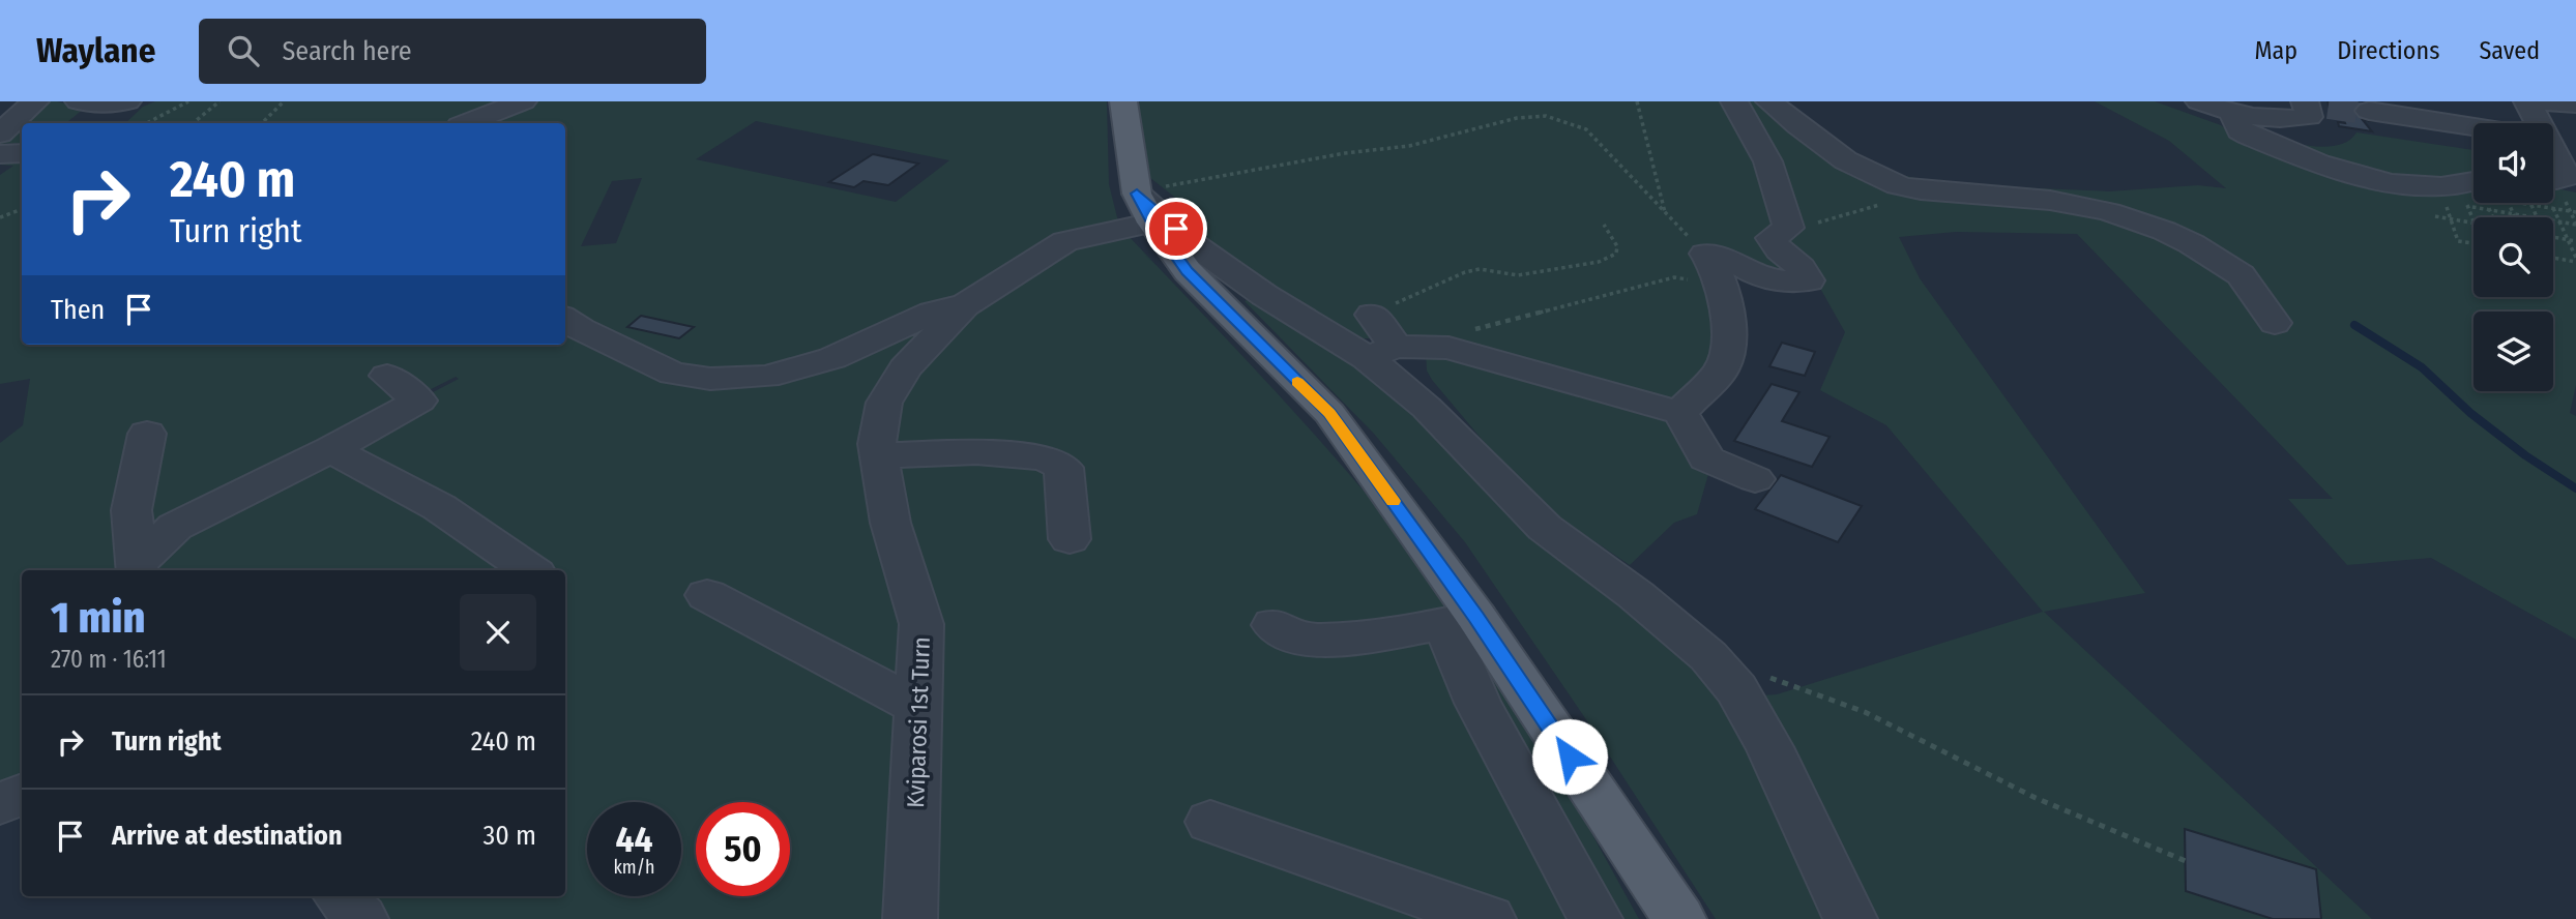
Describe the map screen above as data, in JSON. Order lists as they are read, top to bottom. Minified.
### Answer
{"streets":{"street":["Kviparosi 1st Turn"]},"page":{"header":"Waylane","search":"Search here","nav":["Map","Directions","Saved"],"turn":["240 m","Turn right"],"then":"Then","heading":["1 min","270 m · 16:11"],"list":[{"name":"Turn right","value":"240 m"},{"name":"Arrive at destination","value":"30 m"}],"speed":"44 km/h","limit":"50"}}
